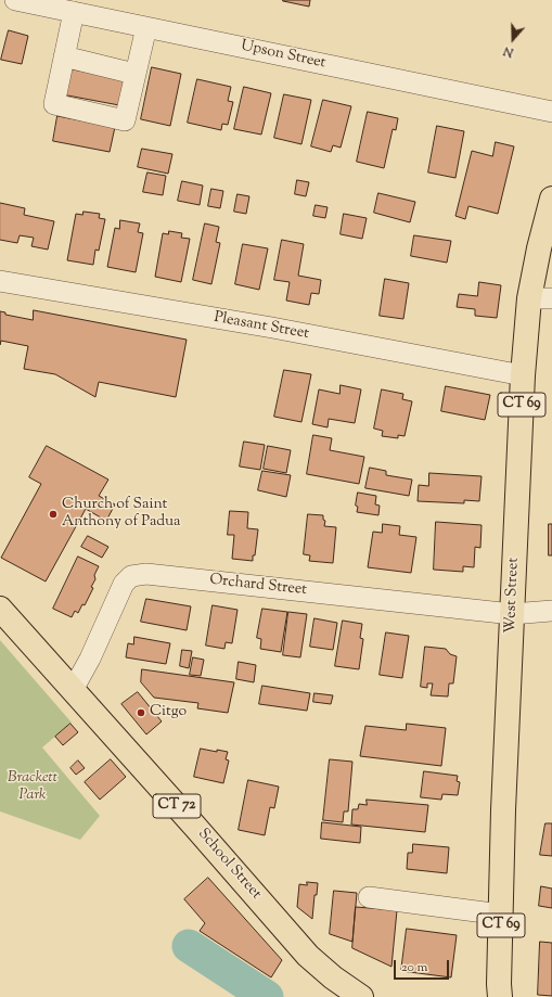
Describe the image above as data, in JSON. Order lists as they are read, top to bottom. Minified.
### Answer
{"streets":{"main road":["CT 69","West Street","CT 72","School Street"],"street":["Upson Street","Pleasant Street","Orchard Street"]},"crossings":[["Pleasant Street","West Street"],["Orchard Street","West Street"],["Orchard Street","School Street"]],"parks":["Brackett Park"],"places":["Church of Saint Anthony of Padua","Citgo"],"scale_bar":"20 m","north":"bottom"}
